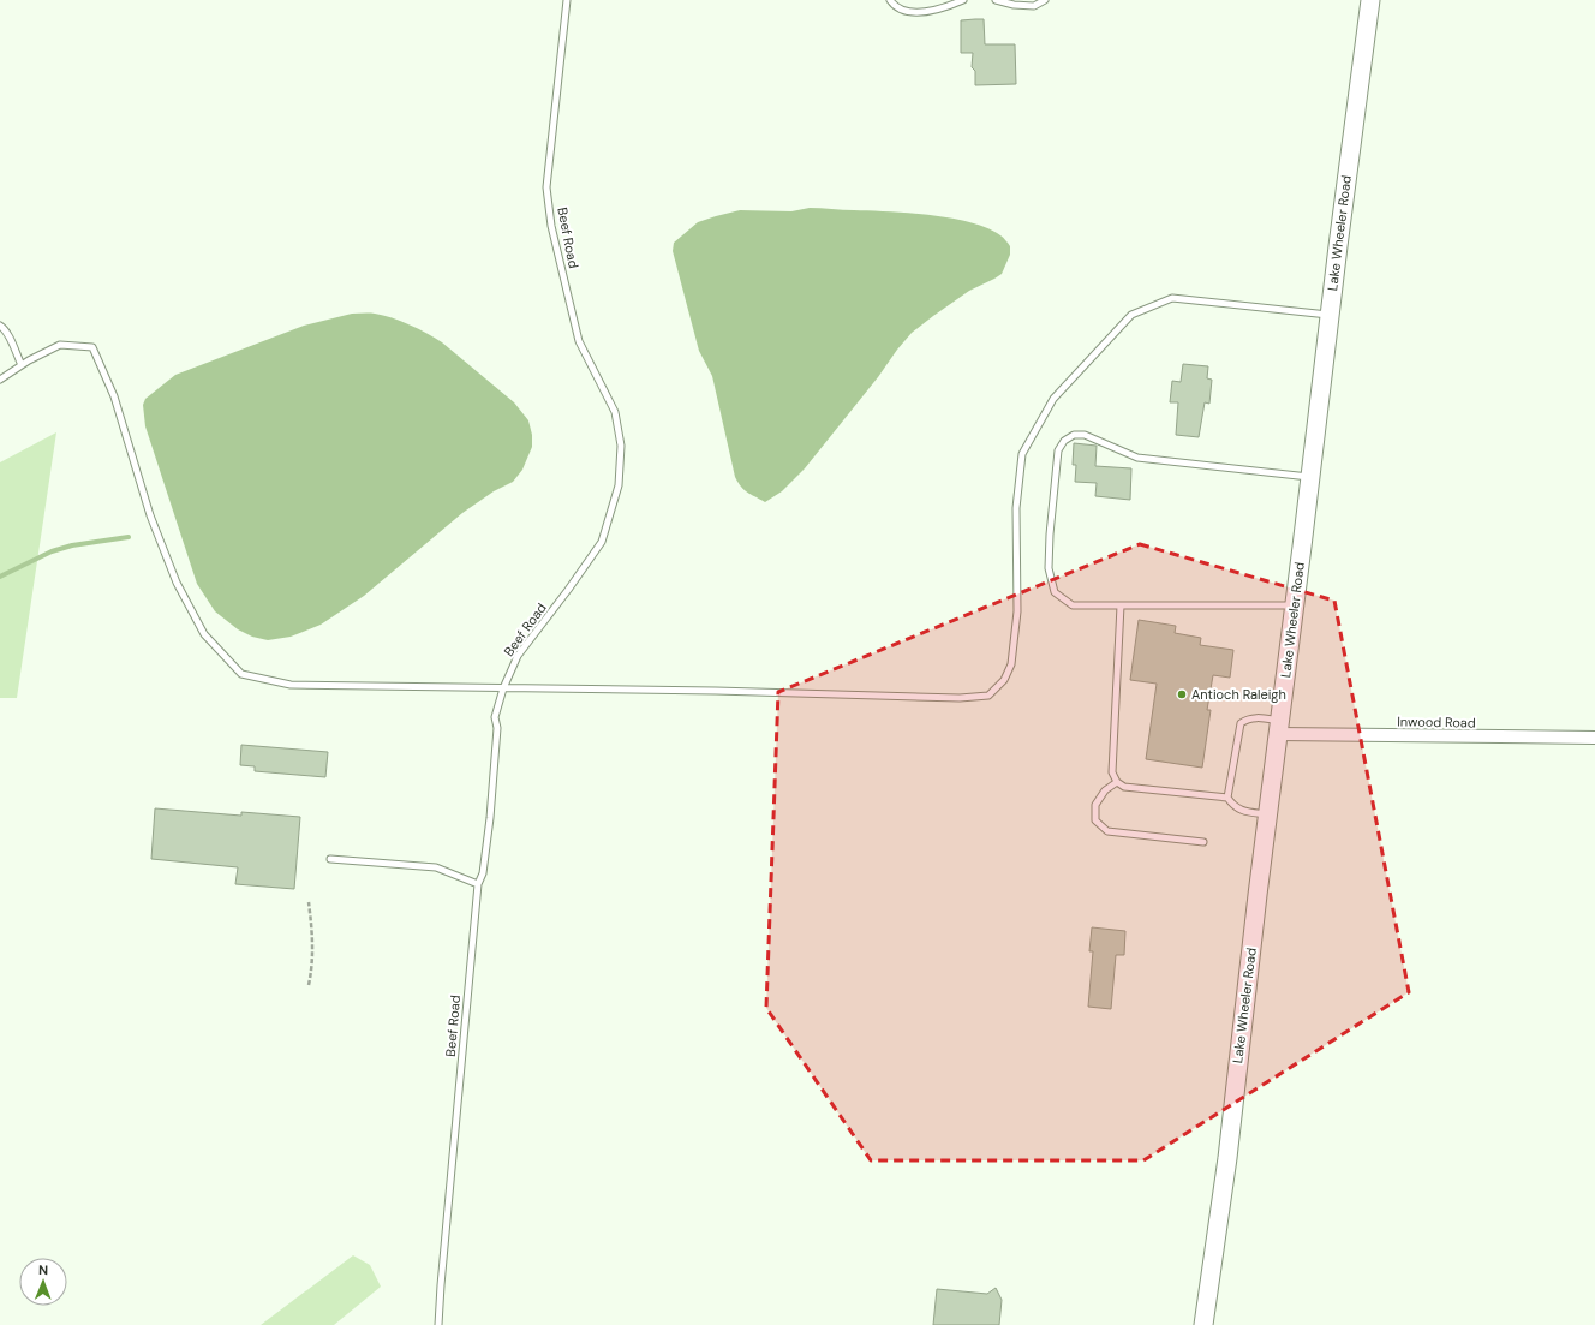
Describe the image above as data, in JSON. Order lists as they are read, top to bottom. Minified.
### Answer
{"streets":{"street":["Lake Wheeler Road","Inwood Road"],"lane":["Beef Road"]},"crossings":[["Lake Wheeler Road","Inwood Road"]],"places":["Antioch Raleigh"],"north":"top"}
